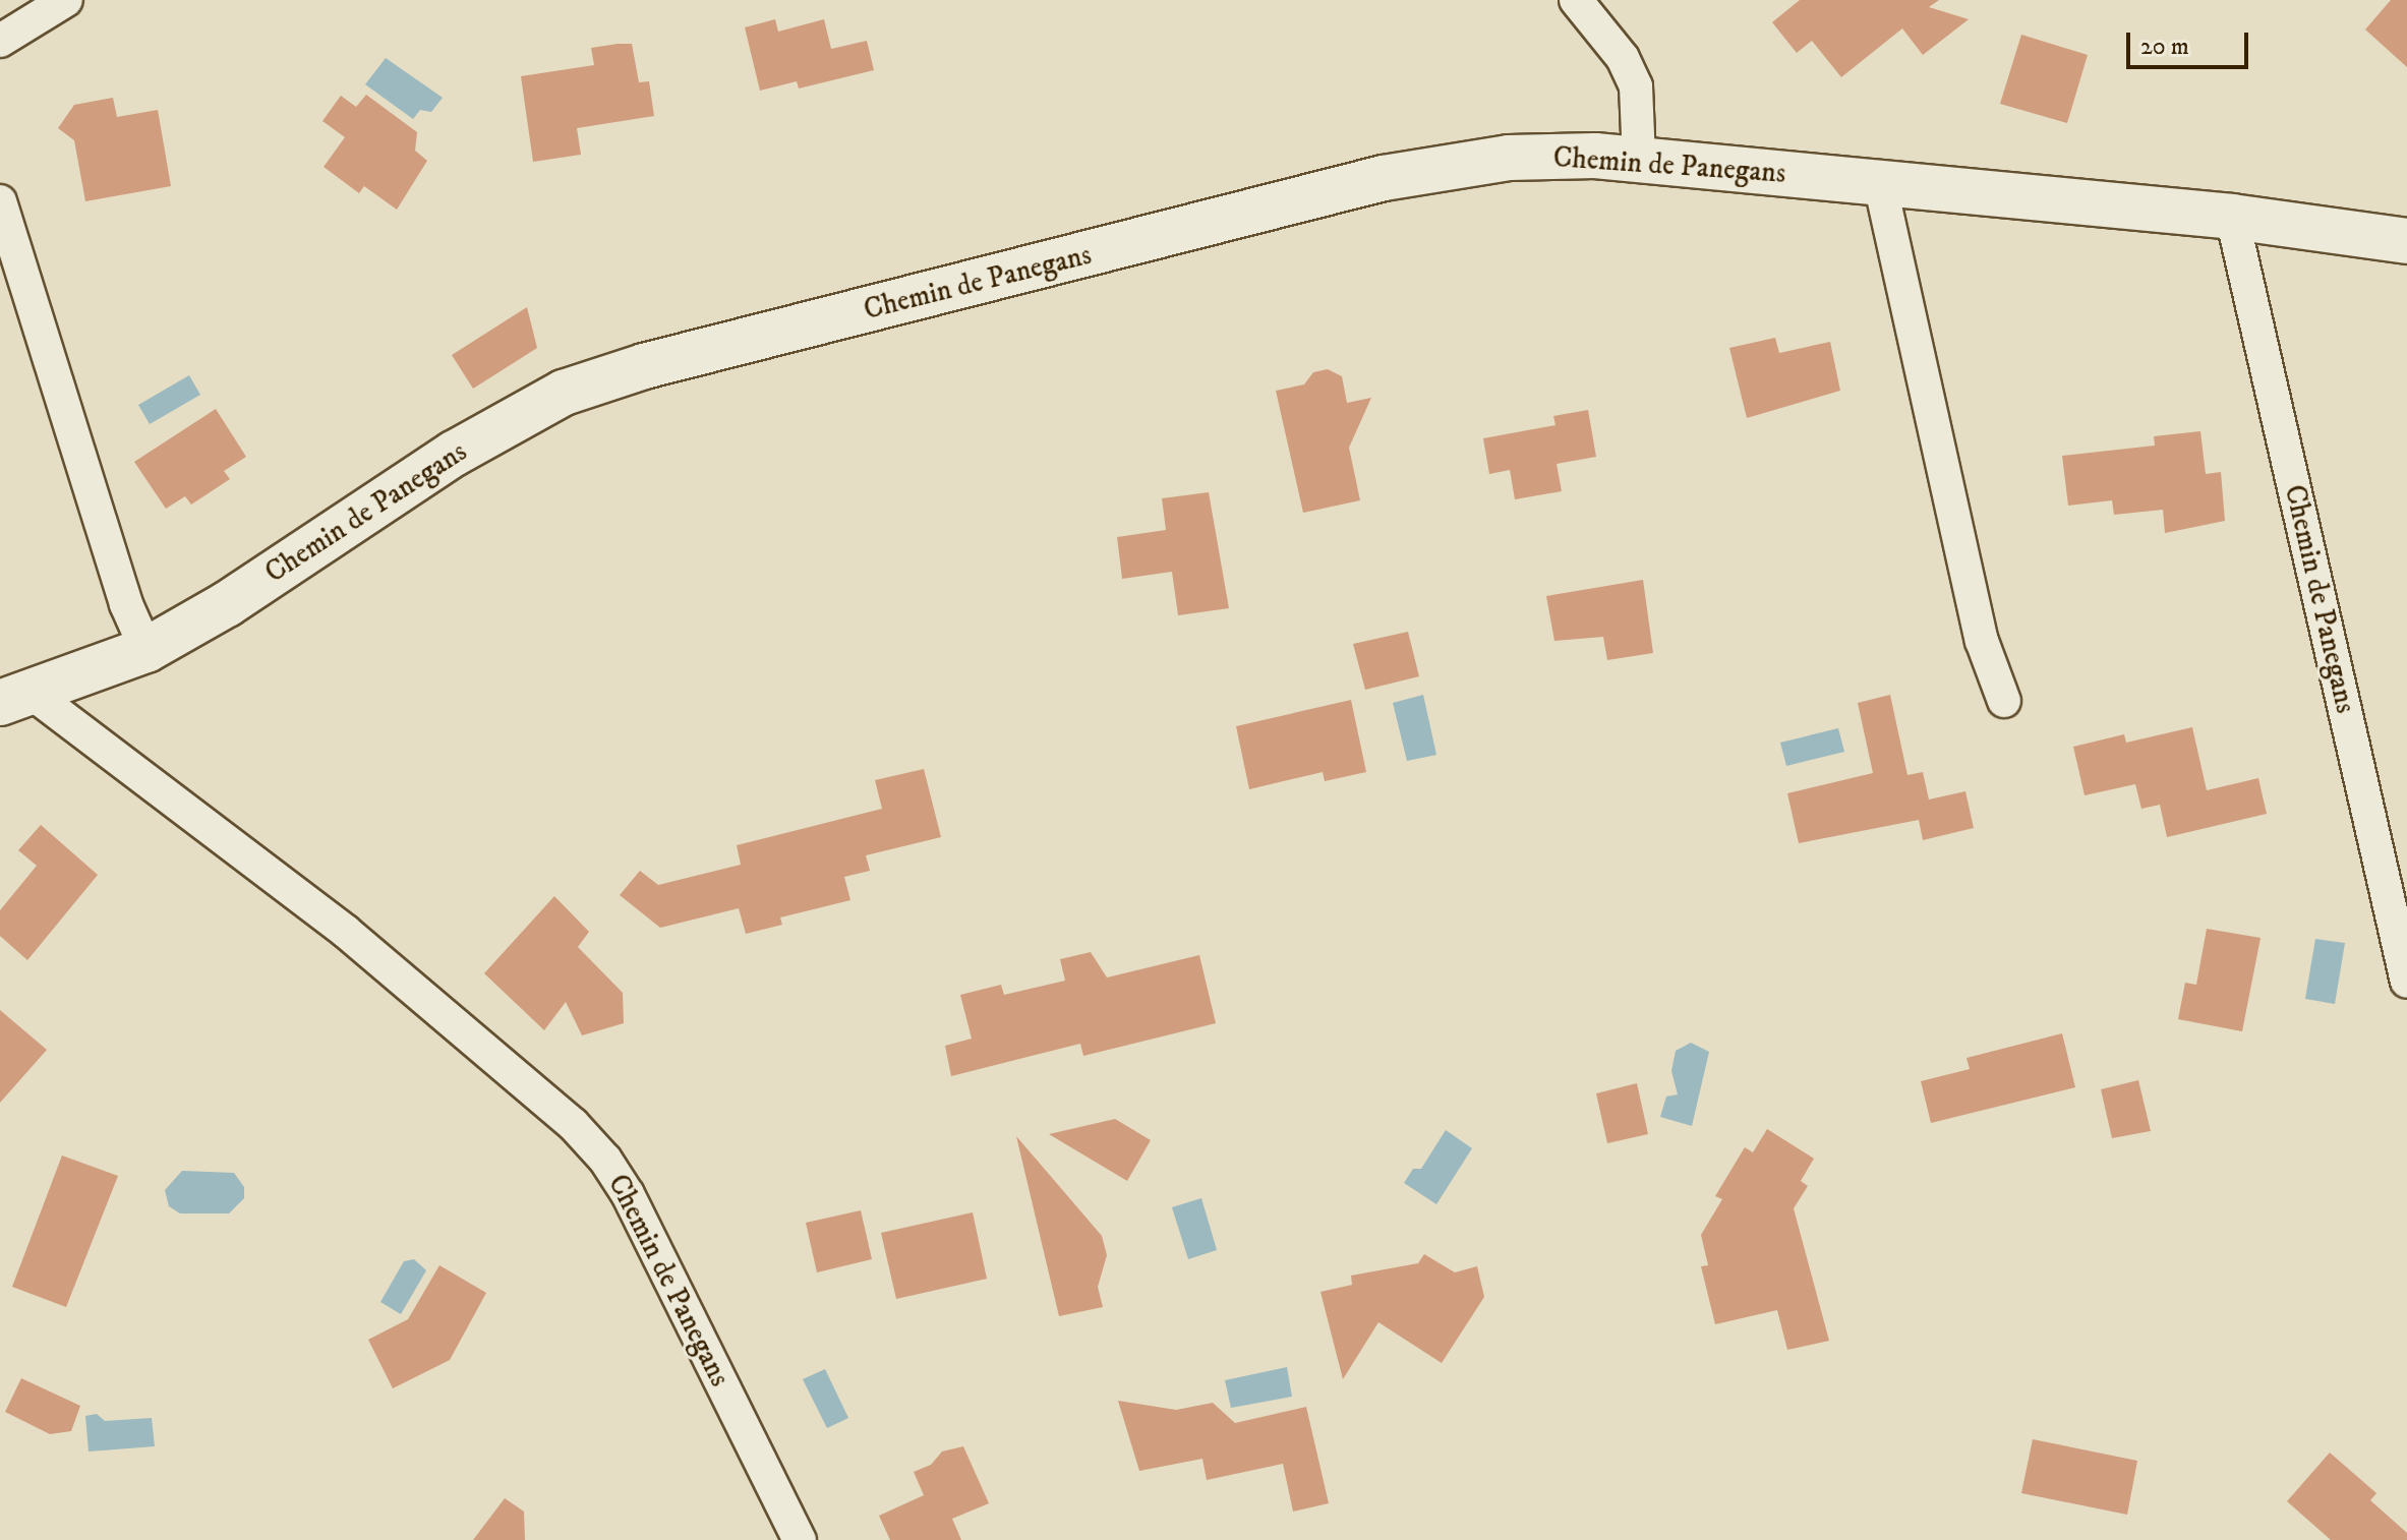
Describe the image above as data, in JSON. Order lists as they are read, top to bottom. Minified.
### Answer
{"streets":{"street":["Chemin de Panegans"]},"scale_bar":"20 m"}
